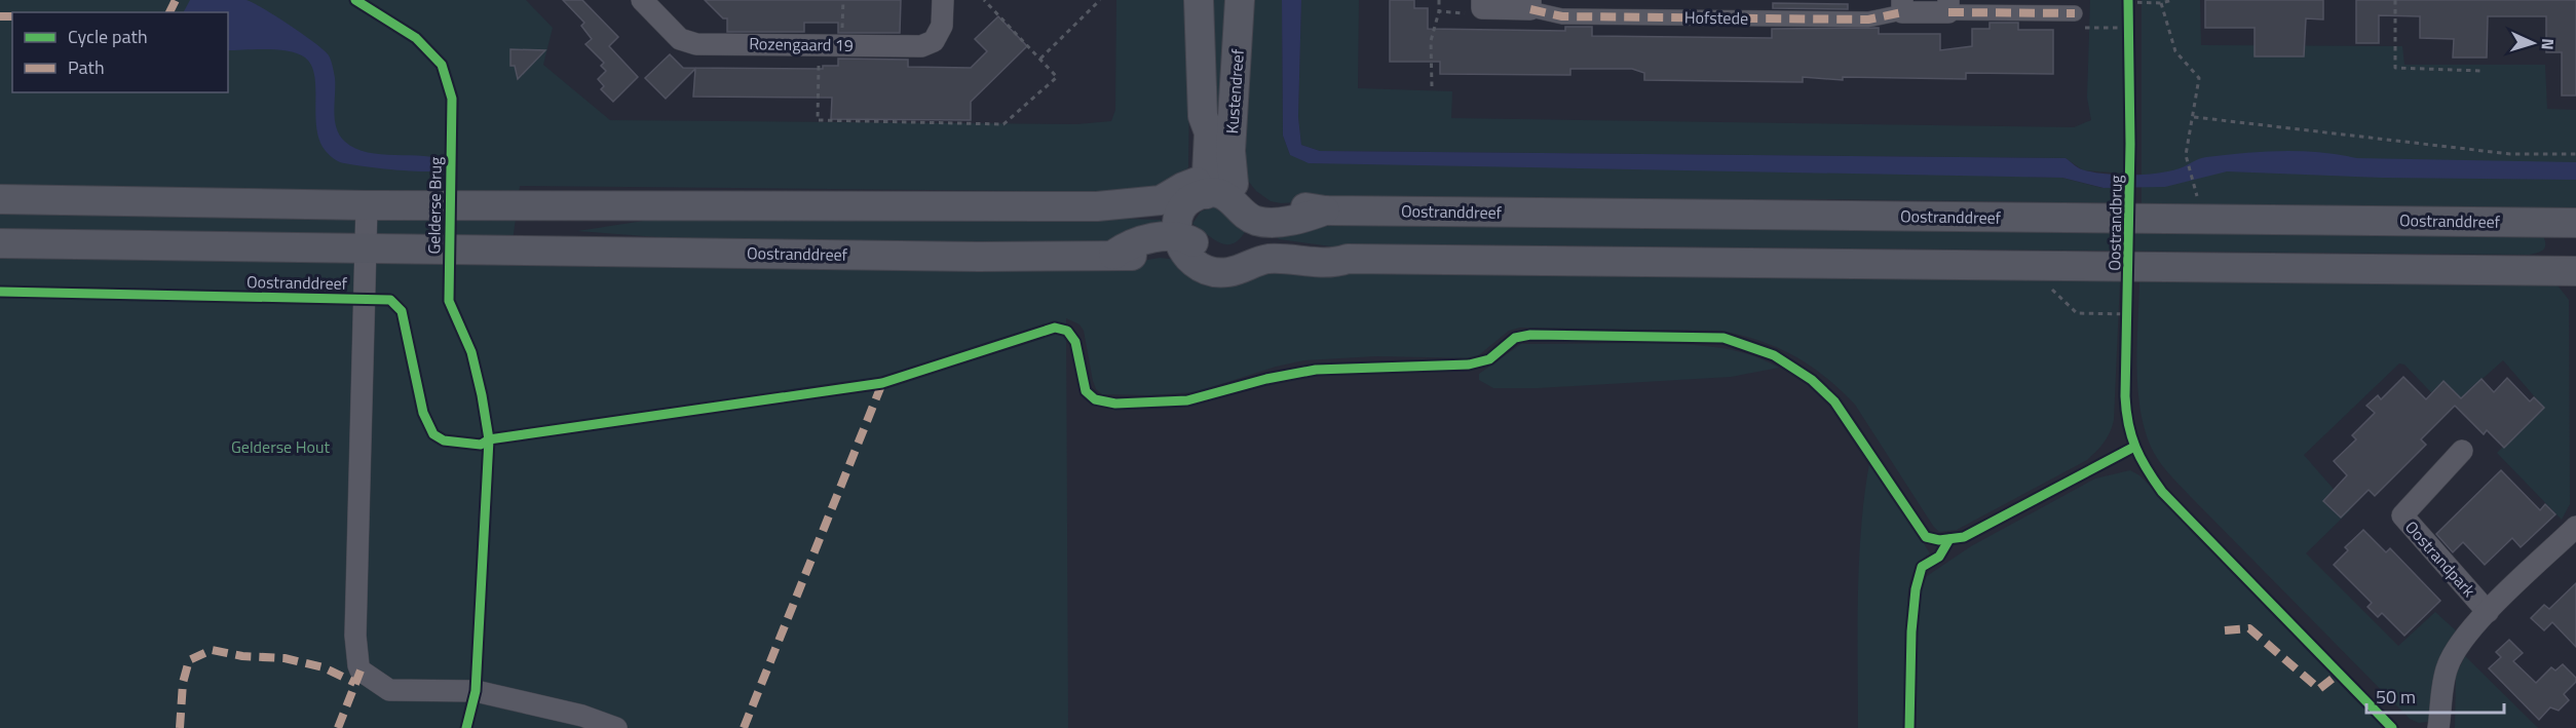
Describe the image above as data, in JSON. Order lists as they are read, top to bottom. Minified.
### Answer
{"streets":{"main road":["Kustendreef","Oostranddreef"],"street":["Hofstede","Rozengaard 19","Oostrandpark"],"cycle path":["Gelderse Brug","Oostrandbrug"]},"crossings":[["Kustendreef","Oostranddreef"]],"parks":["Gelderse Hout"],"legend":["Cycle path","Path"],"scale_bar":"50 m","north":"right"}
